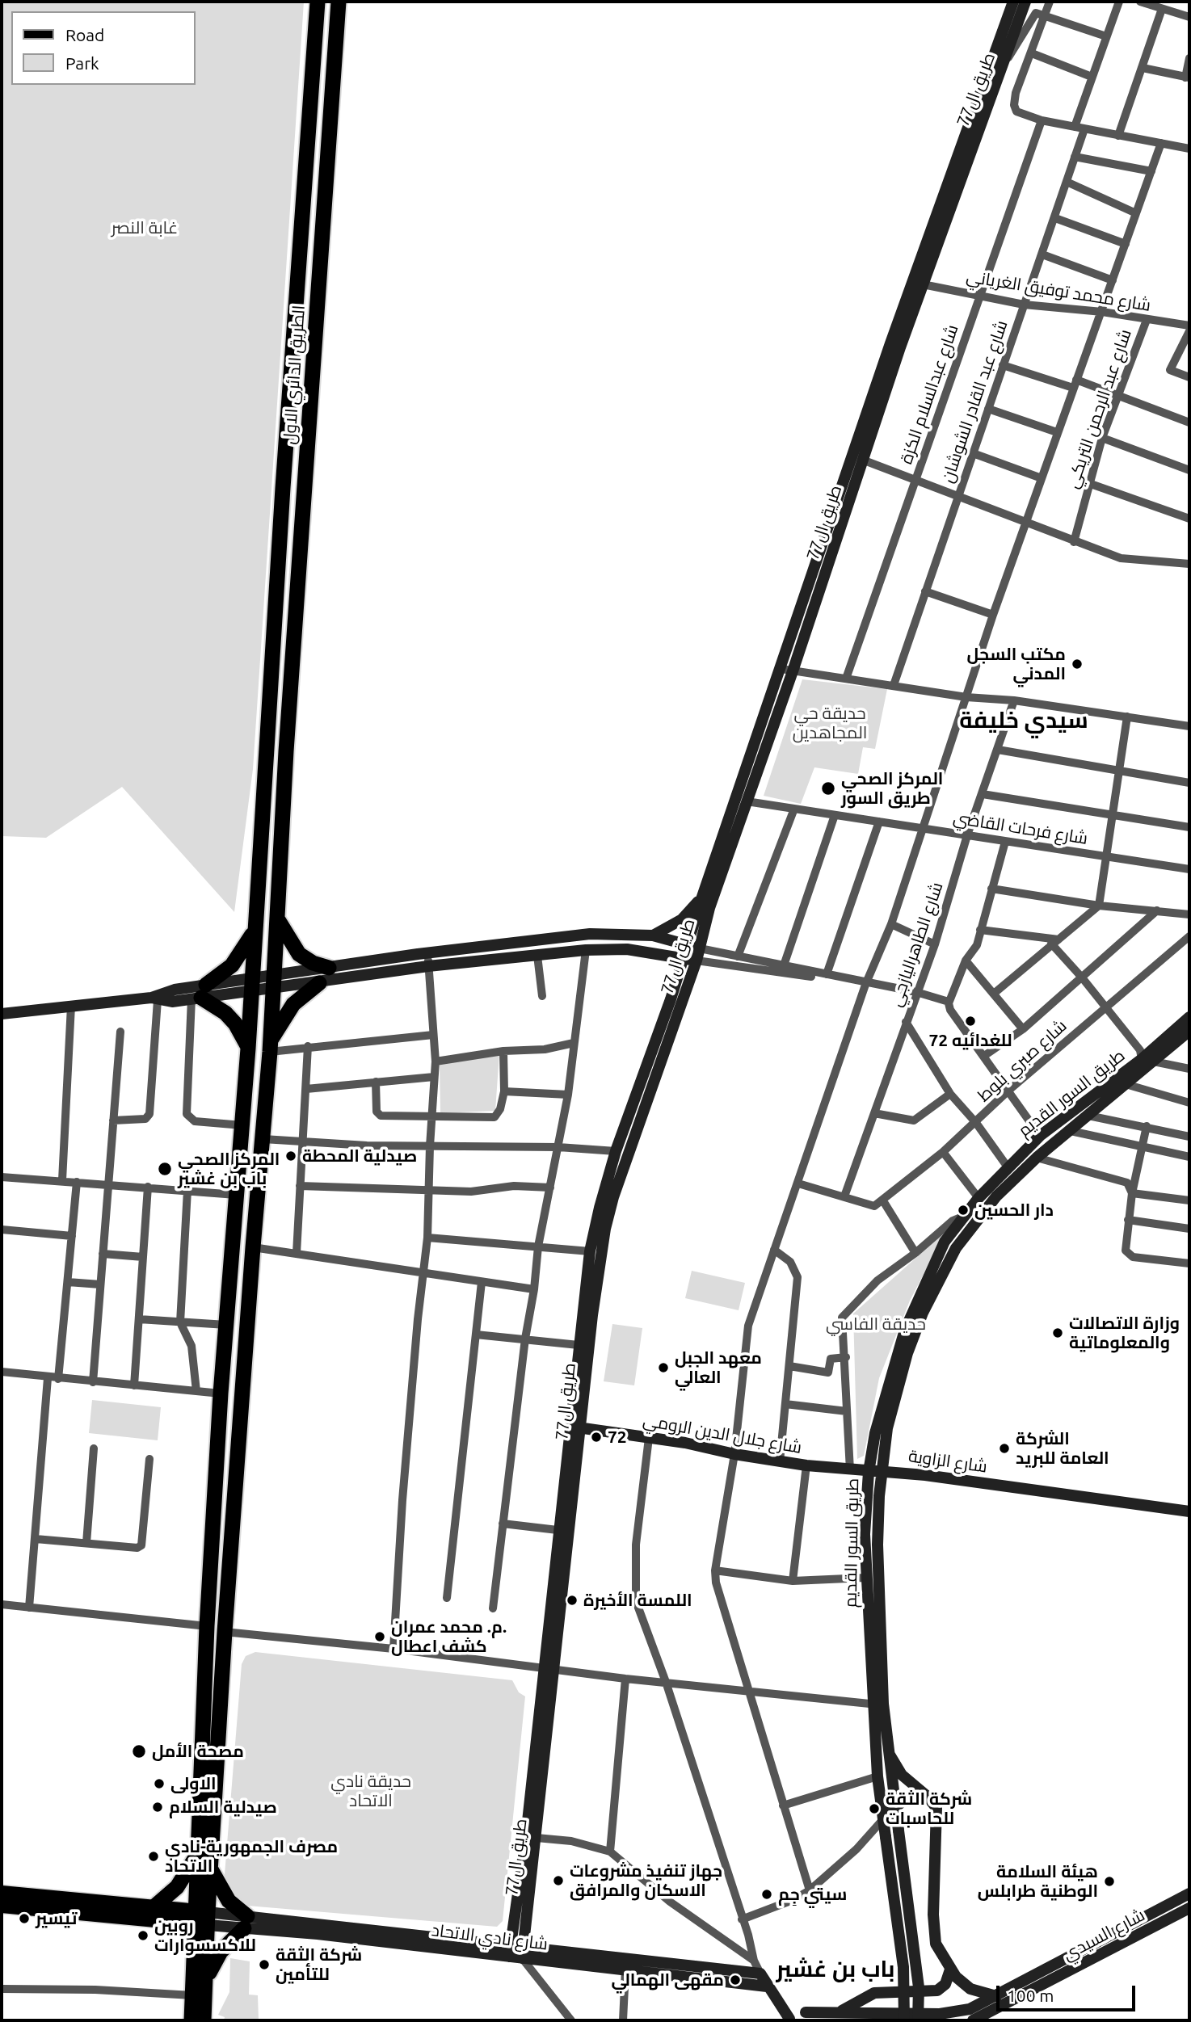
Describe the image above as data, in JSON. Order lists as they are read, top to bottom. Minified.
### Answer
{"streets":{"highway":["الطريق الدائري الاول"],"main road":["طريق ال77","طريق السور القديم","شارع جلال الدين الرومي","شارع الزاوية","شارع السيدي","شارع نادي الاتحاد"],"street":["شارع محمد توفيق الغرياني","شارع عبدالسلام الكزة","شارع عبد القادر الشوشان","شارع عبد الرحمن التريكي","شارع فرحات القاضي","شارع الطاهراليازجي","شارع صبري بلوط"]},"crossings":[["طريق ال77","شارع محمد توفيق الغرياني"],["طريق ال77","شارع فرحات القاضي"],["طريق ال77","شارع جلال الدين الرومي"],["طريق ال77","شارع نادي الاتحاد"],["شارع محمد توفيق الغرياني","شارع عبدالسلام الكزة"],["شارع محمد توفيق الغرياني","شارع عبد القادر الشوشان"],["شارع محمد توفيق الغرياني","شارع عبد الرحمن التريكي"],["الطريق الدائري الاول","شارع نادي الاتحاد"],["شارع فرحات القاضي","شارع الطاهراليازجي"],["شارع الطاهراليازجي","شارع صبري بلوط"],["طريق السور القديم","شارع جلال الدين الرومي"],["طريق السور القديم","شارع الزاوية"],["شارع جلال الدين الرومي","شارع الزاوية"]],"districts":["سيدي خليفة","باب بن غشير"],"parks":["غابة النصر","حديقة حي المجاهدين","حديقة الفاسي","حديقة نادي الاتحاد"],"places":["مكتب السجل المدني","المركز الصحي طريق السور","72 للغدائيه","صيدلية المحطة","المركز الصحي باب بن غشير","دار الحسين","وزارة الاتصالات والمعلوماتية","معهد الجبل العالي","72","الشركة العامة للبريد","اللمسة الأخيرة","م. محمد عمران. كشف اعطال","مصحة الأمل","الاولى","صيدلية السلام","شركة الثقة للحاسبات","مصرف الجمهورية-نادي الاتحاد","جهاز تنفيذ مشروعات الاسكان والمرافق","هيئة السلامة الوطنية طرابلس","سيتي جِم","تيسير","روبين للاكسسوارات","شركة الثقة للتأمين","مقهى الهمالي"],"legend":["Road","Park"],"scale_bar":"100 m"}
